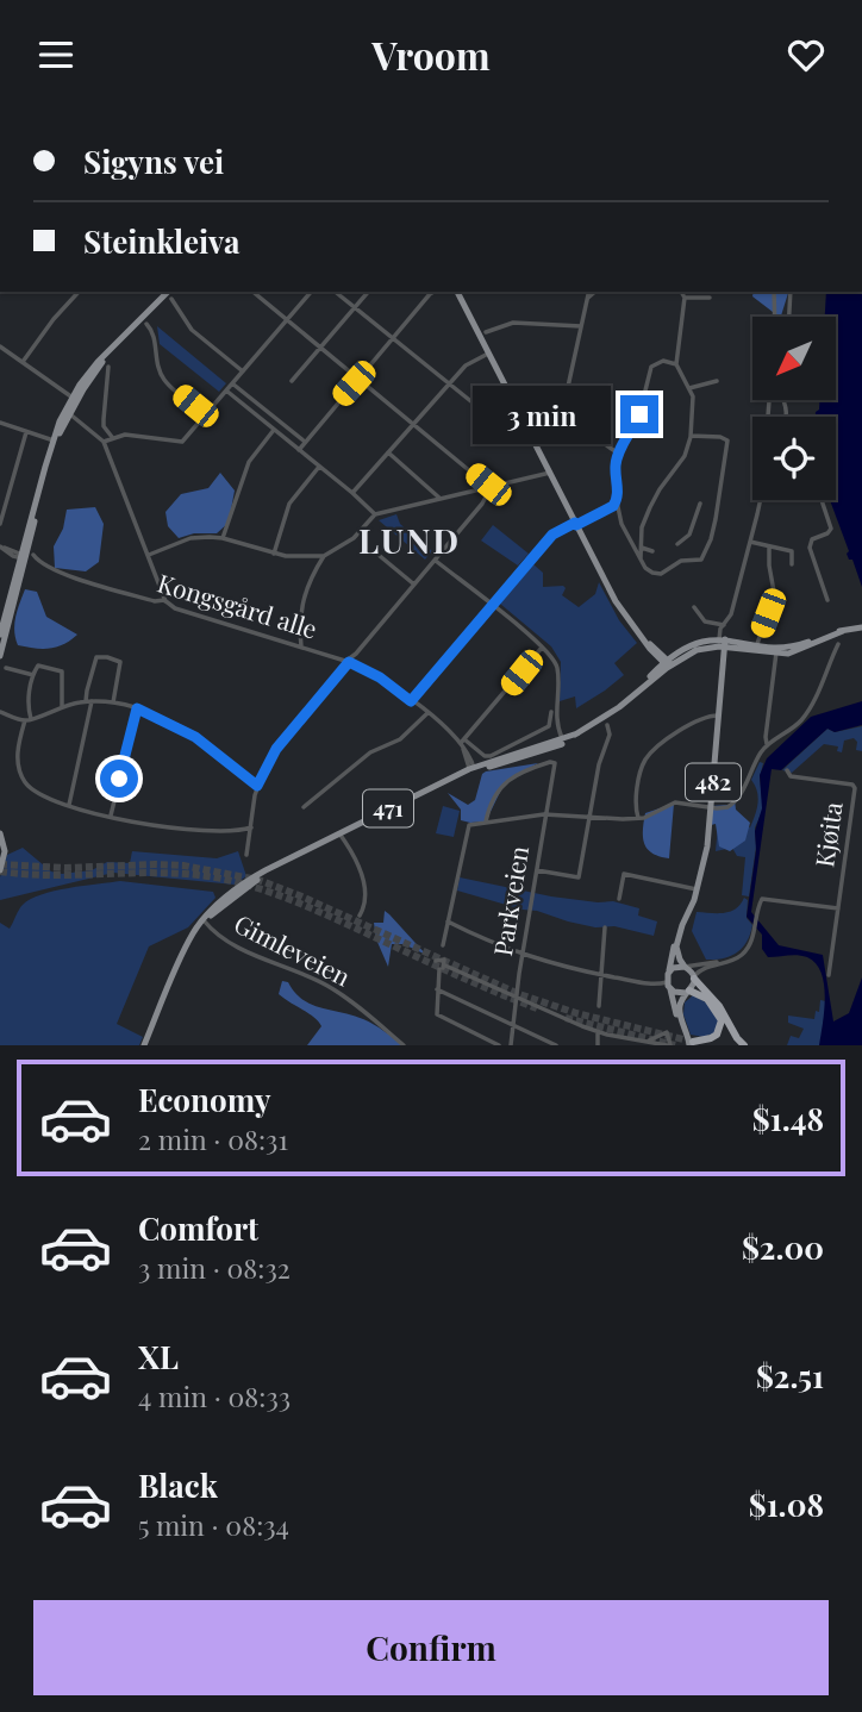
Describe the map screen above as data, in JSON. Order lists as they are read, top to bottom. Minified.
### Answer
{"streets":{"main road":["482","471"],"street":["Kongsgård alle","Kjøita","Parkveien","Gimleveien"]},"crossings":[["Kongsgård alle","471"],["482","471"],["471","Gimleveien"]],"districts":["LUND"],"north":"bottom left","page":{"header":"Vroom","banner":["Sigyns vei","Steinkleiva"],"bubble":"3 min","list":[{"name":"Economy","note":"2 min · 08:31","value":"$1.48"},{"name":"Comfort","note":"3 min · 08:32","value":"$2.00"},{"name":"XL","note":"4 min · 08:33","value":"$2.51"},{"name":"Black","note":"5 min · 08:34","value":"$1.08"}],"buttons":"Confirm"}}
